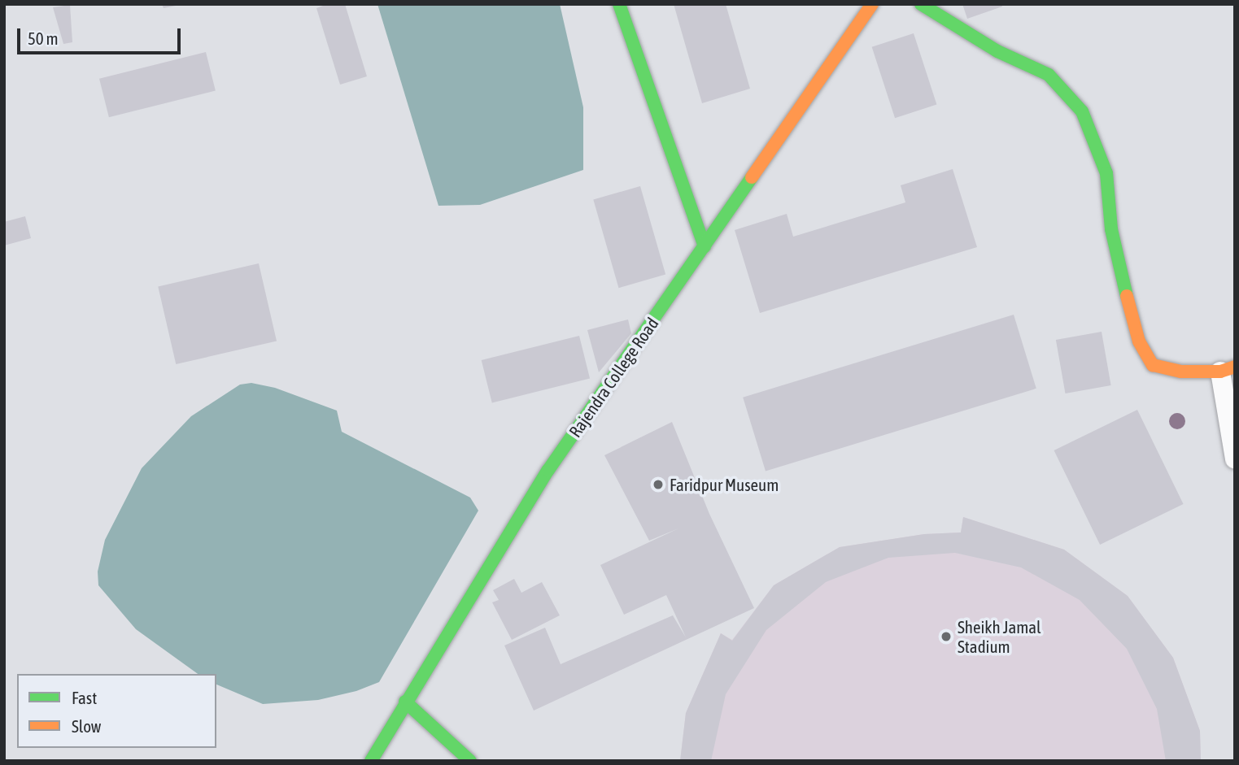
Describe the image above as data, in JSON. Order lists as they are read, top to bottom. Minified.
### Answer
{"streets":{"street":["Rajendra College Road"]},"places":["Faridpur Museum","Sheikh Jamal Stadium"],"legend":["Fast","Slow"],"scale_bar":"50 m"}
